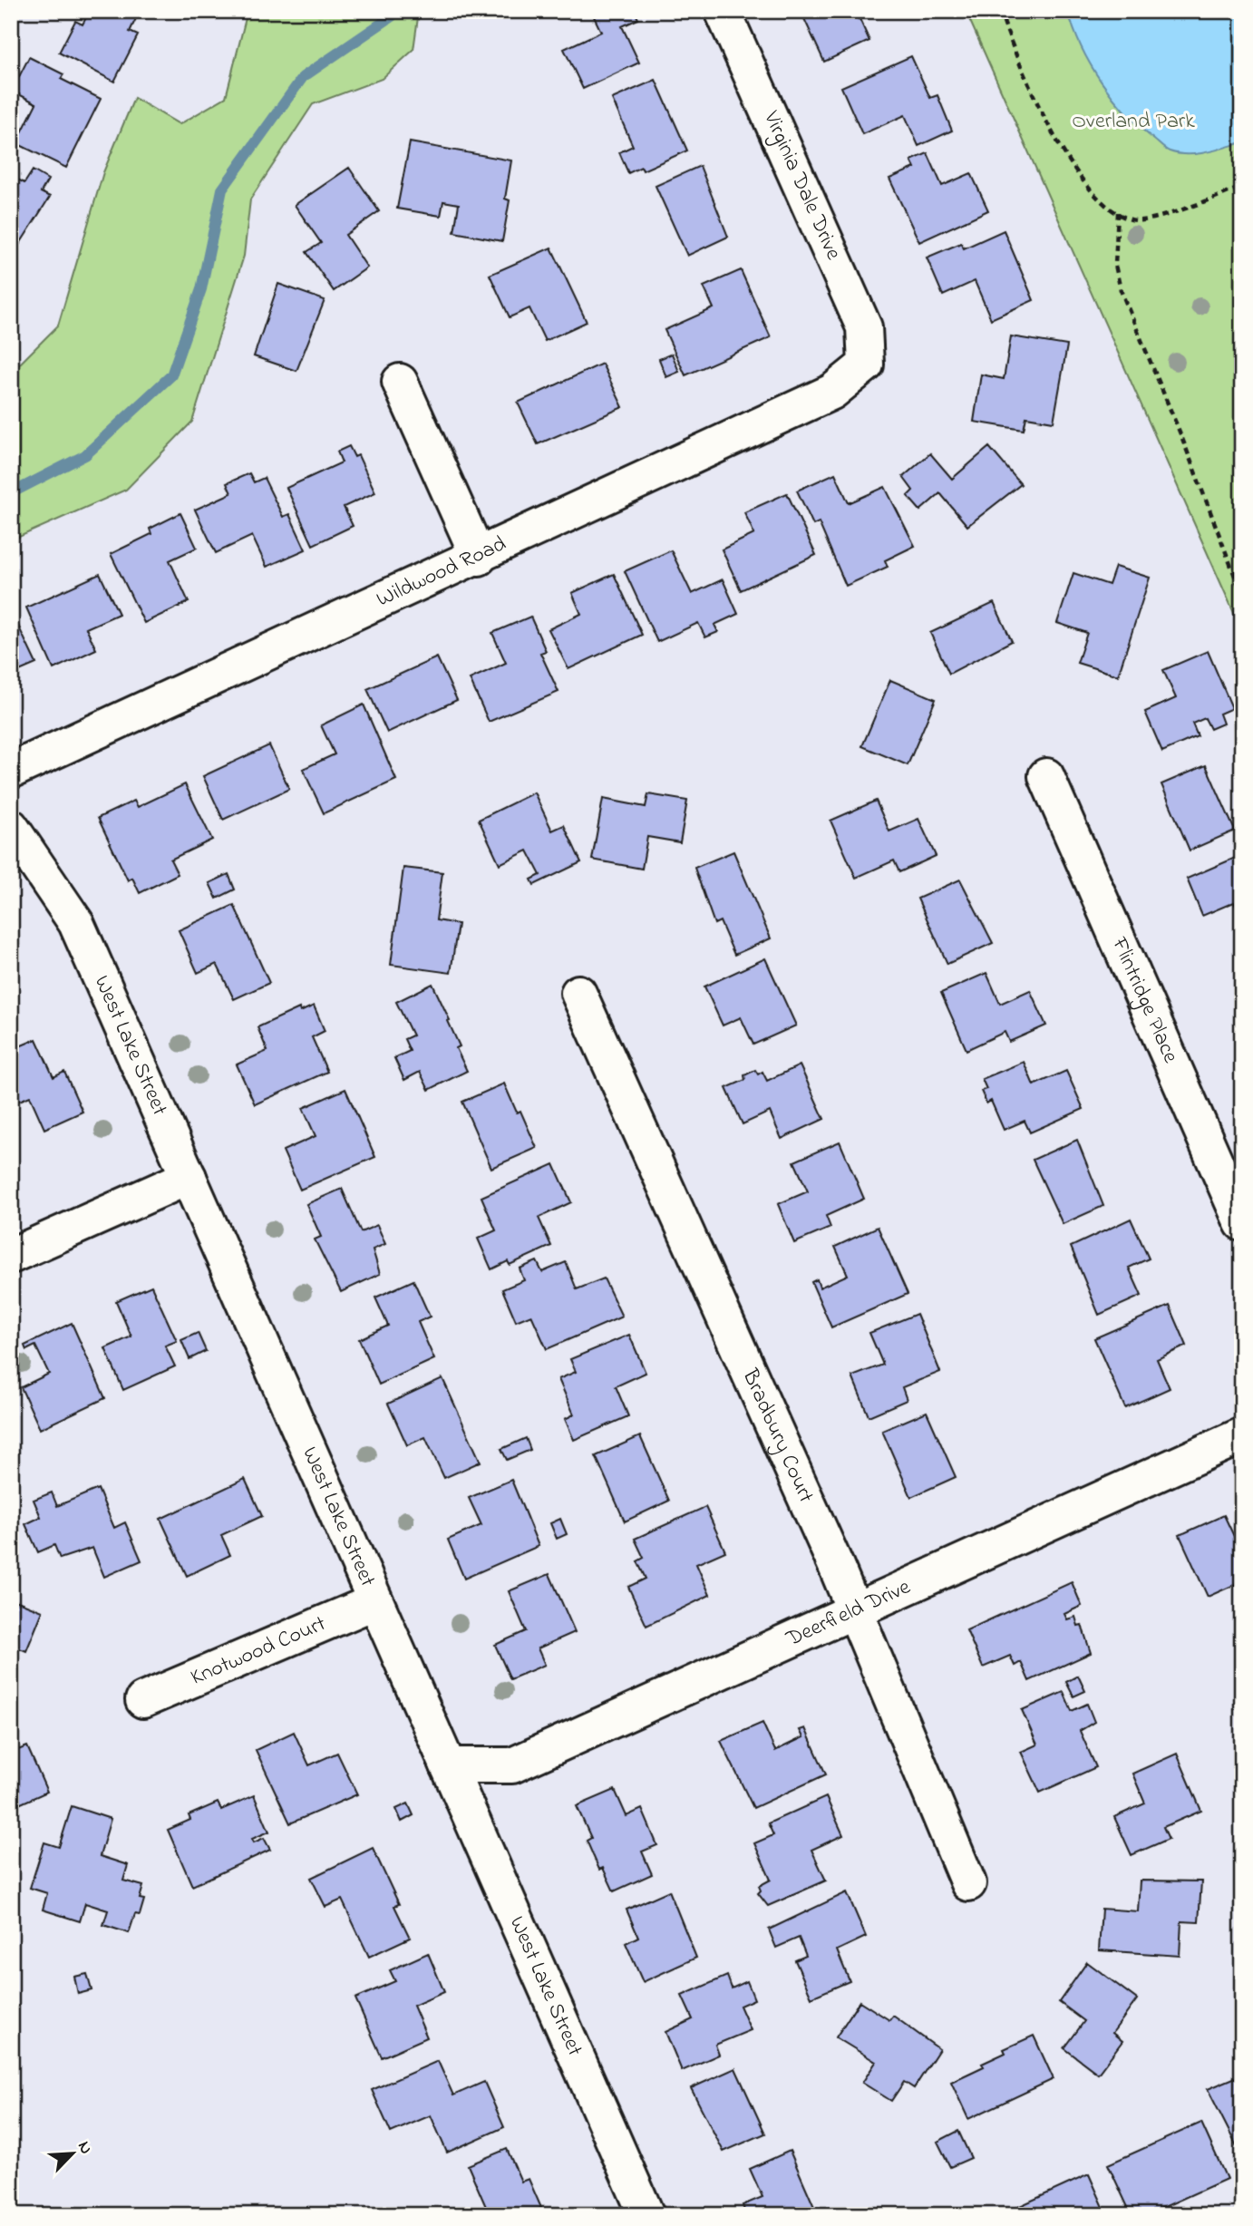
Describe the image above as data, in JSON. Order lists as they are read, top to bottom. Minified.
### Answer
{"streets":{"street":["Virginia Dale Drive","Wildwood Road","Flintridge Place","West Lake Street","Bradbury Court","Deerfield Drive","Knotwood Court"]},"crossings":[["Virginia Dale Drive","Wildwood Road"],["West Lake Street","Deerfield Drive"],["West Lake Street","Knotwood Court"],["Bradbury Court","Deerfield Drive"]],"parks":["Overland Park"],"north":"top right"}
